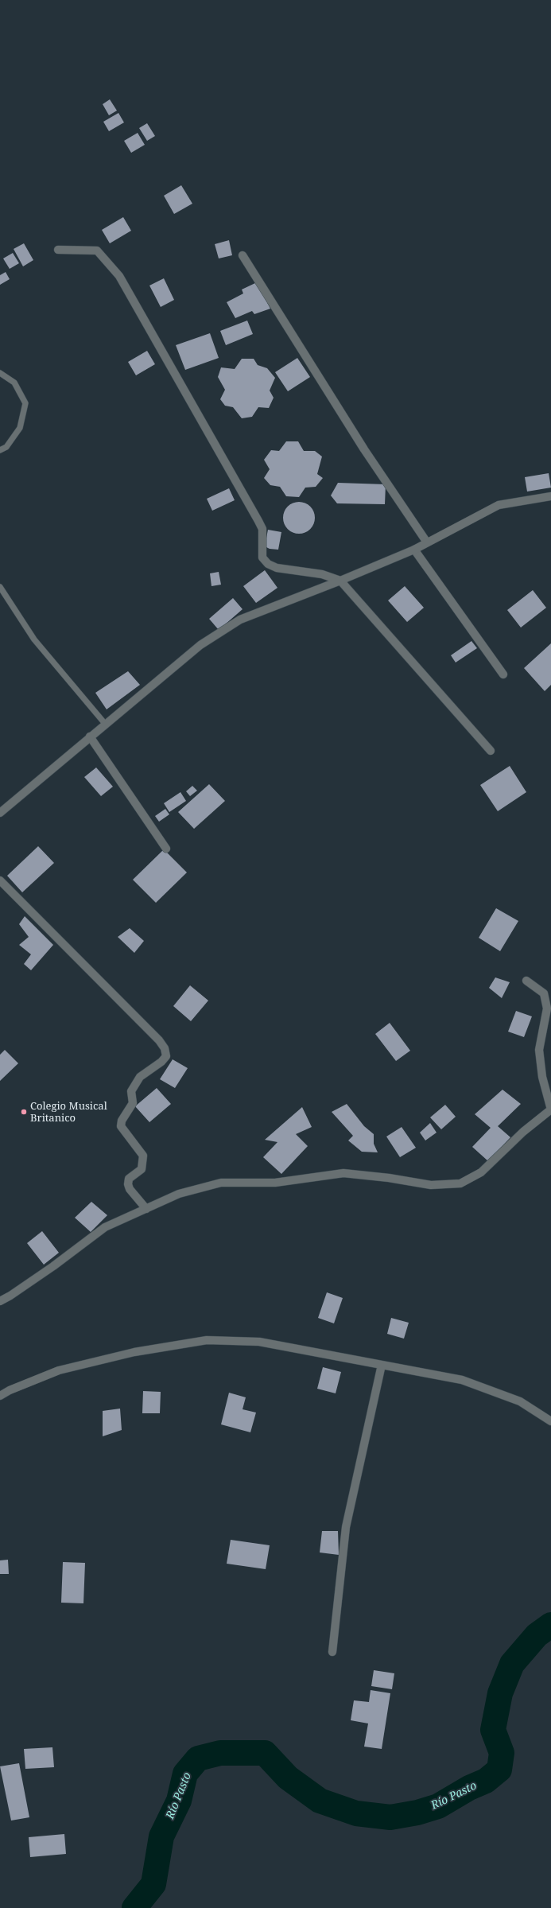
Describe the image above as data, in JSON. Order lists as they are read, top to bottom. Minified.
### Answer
{"water":["Río Pasto"],"places":["Colegio Musical Britanico"]}
